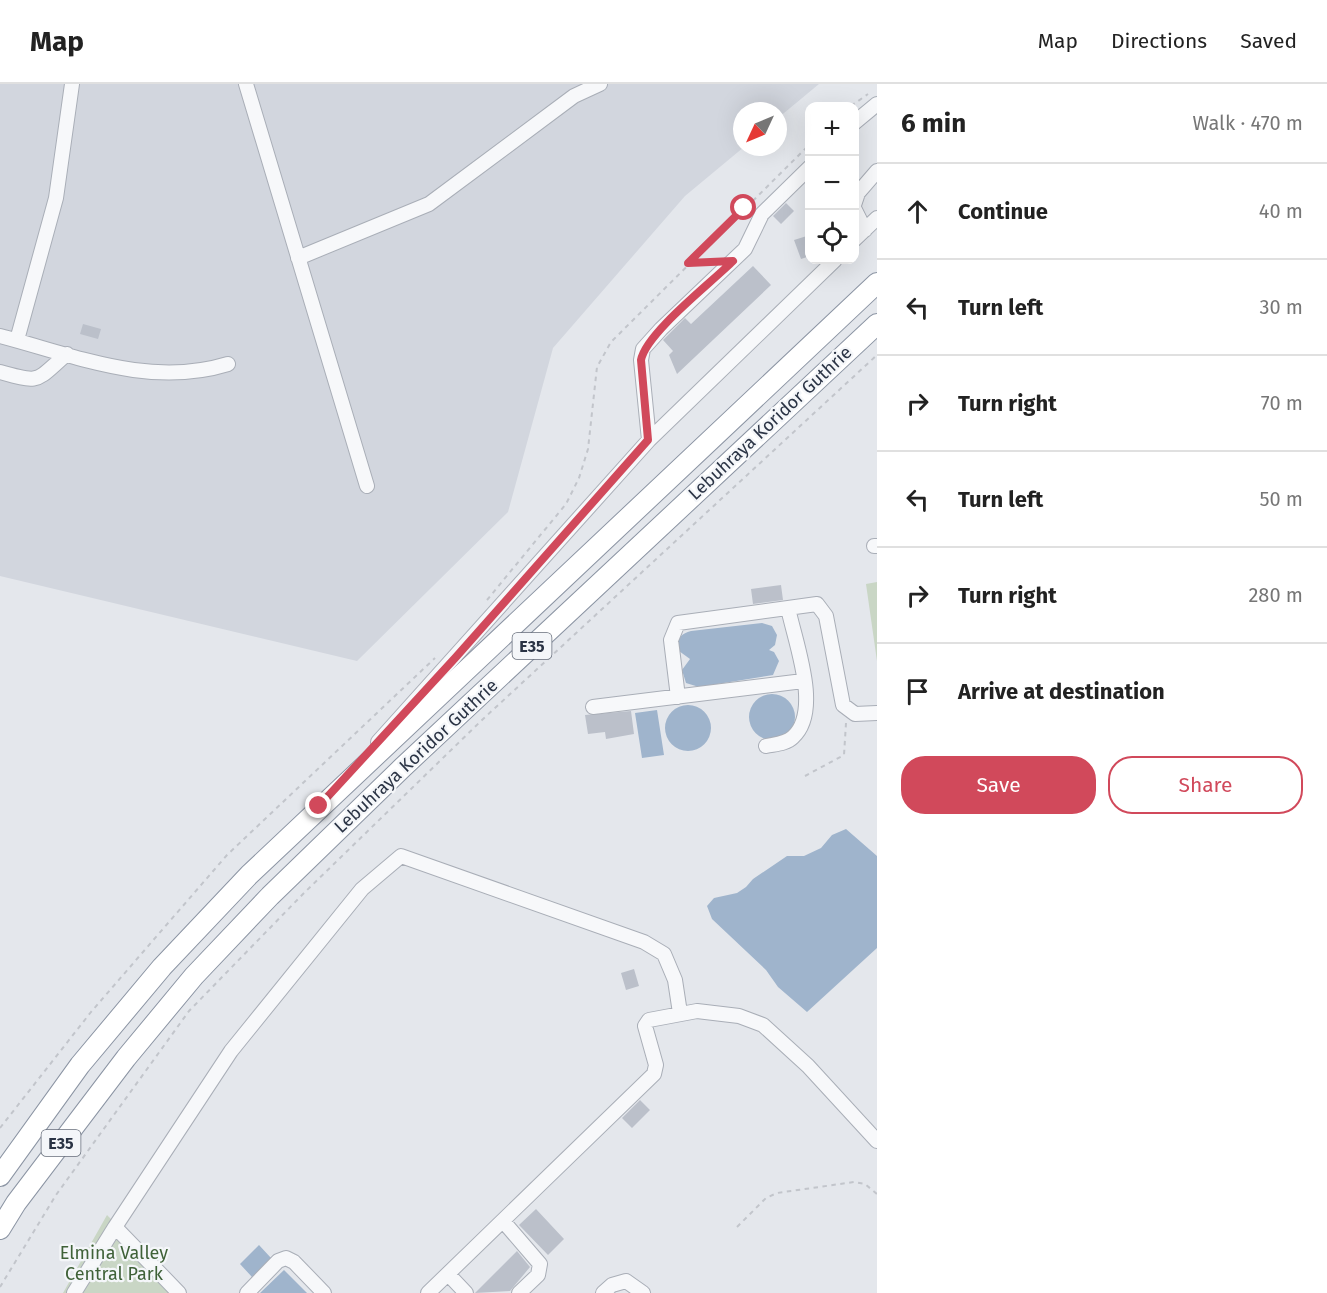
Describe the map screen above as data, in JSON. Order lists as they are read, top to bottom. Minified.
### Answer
{"streets":{"highway":["Lebuhraya Koridor Guthrie","E35"]},"parks":["Elmina Valley Central Park"],"north":"bottom left","page":{"header":"Map","nav":["Map","Directions","Saved"],"heading":["6 min","Walk · 470 m"],"map_buttons":["+","−"],"list":[["Continue","40 m"],["Turn left","30 m"],["Turn right","70 m"],["Turn left","50 m"],["Turn right","280 m"],"Arrive at destination"],"buttons":["Save","Share"]}}
